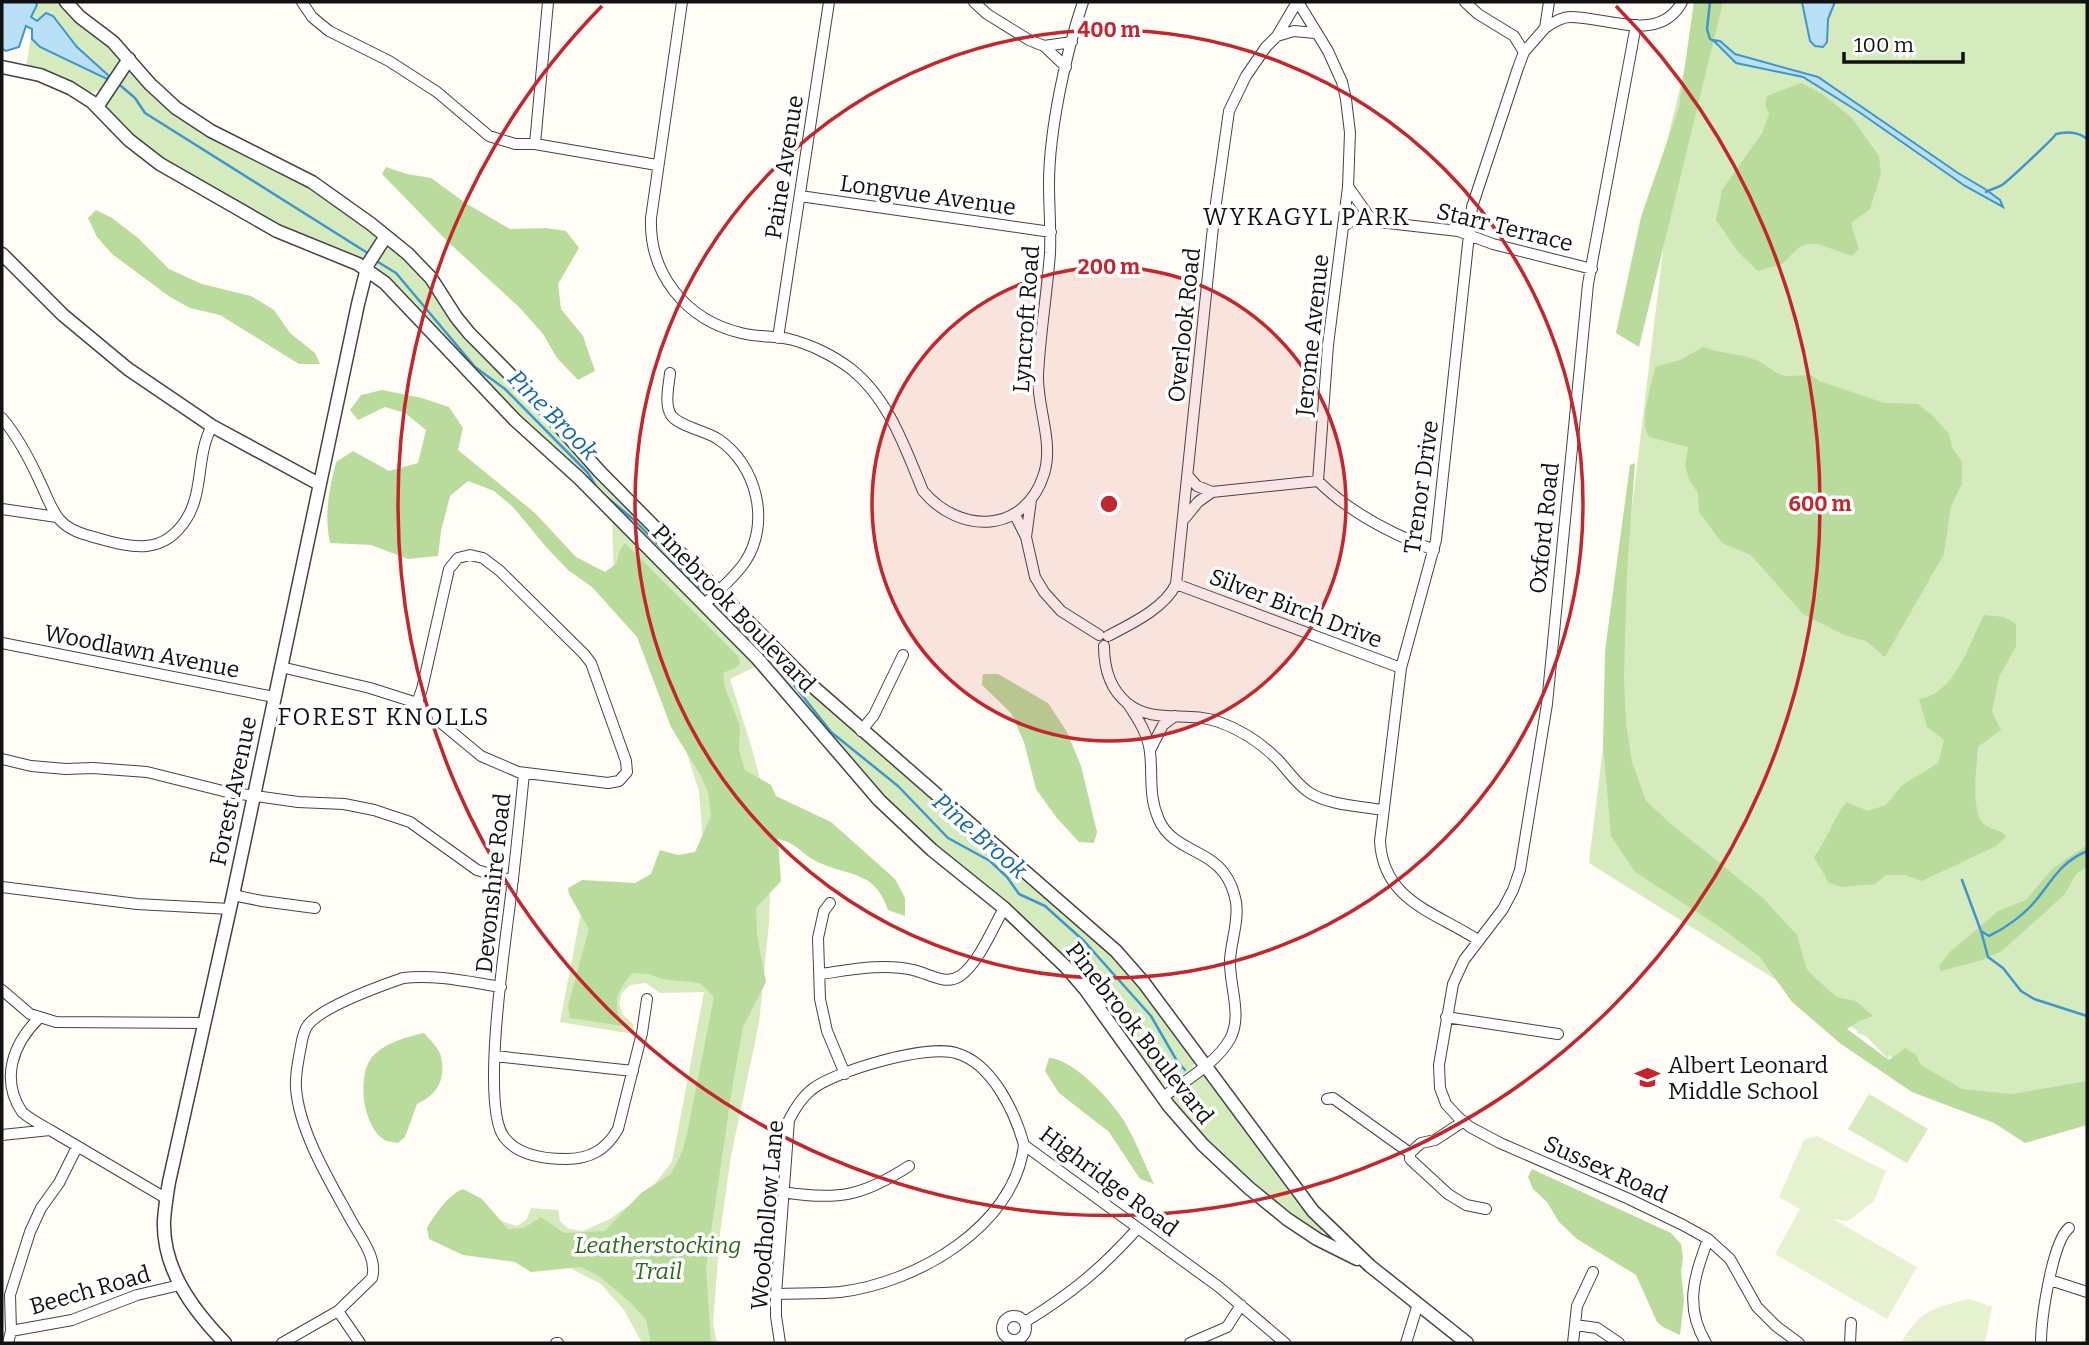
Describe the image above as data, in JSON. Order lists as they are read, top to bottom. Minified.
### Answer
{"streets":{"street":["Paine Avenue","Longvue Avenue","Starr Terrace","Lyncroft Road","Overlook Road","Jerome Avenue","Trenor Drive","Oxford Road","Pinebrook Boulevard","Silver Birch Drive","Woodlawn Avenue","Forest Avenue","Devonshire Road","Sussex Road","Highridge Road","Woodhollow Lane","Beech Road"]},"crossings":[["Paine Avenue","Longvue Avenue"],["Longvue Avenue","Lyncroft Road"],["Starr Terrace","Trenor Drive"],["Starr Terrace","Oxford Road"],["Overlook Road","Jerome Avenue"],["Overlook Road","Silver Birch Drive"],["Trenor Drive","Oxford Road"],["Trenor Drive","Silver Birch Drive"],["Oxford Road","Sussex Road"],["Pinebrook Boulevard","Forest Avenue"],["Woodlawn Avenue","Forest Avenue"],["Forest Avenue","Beech Road"],["Highridge Road","Woodhollow Lane"]],"districts":["WYKAGYL PARK","FOREST KNOLLS"],"water":["Pine Brook"],"parks":["Leatherstocking Trail"],"places":{"school or university":["Albert Leonard Middle School"]},"scale_bar":"100 m","rings":["400 m","200 m","600 m"]}
